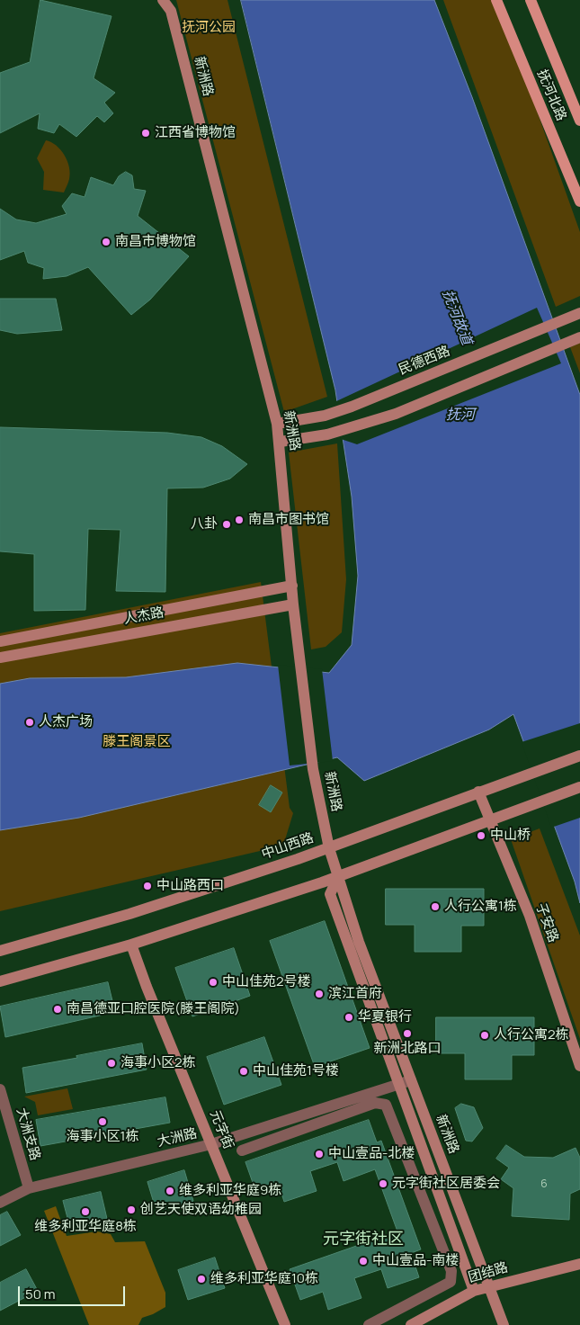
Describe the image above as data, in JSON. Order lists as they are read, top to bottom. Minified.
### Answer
{"streets":{"main road":["新洲路","抚河北路","民德西路","人杰路","中山西路","子安路","元字街","团结路"],"street":["大洲支路","大洲路"]},"crossings":[["新洲路","民德西路"],["新洲路","人杰路"],["新洲路","中山西路"],["新洲路","大洲路"],["新洲路","团结路"],["中山西路","子安路"],["元字街","大洲路"],["大洲支路","大洲路"]],"districts":["元字街社区"],"water":["抚河故道","抚河"],"parks":["抚河公园","滕王阁景区"],"places":["江西省博物馆","南昌市博物馆","南昌市图书馆","八卦","人杰广场","中山桥","中山路西口","人行公寓1栋","中山佳苑2号楼","滨江首府","南昌德亚口腔医院(滕王阁院)","华夏银行","新洲北路口","人行公寓2栋","海事小区2栋","中山佳苑1号楼","海事小区1栋","中山壹品-北楼","元字街社区居委会","维多利亚华庭9栋","创艺天使双语幼稚园","维多利亚华庭8栋","中山壹品-南楼","维多利亚华庭10栋"],"house_numbers":["6"],"scale_bar":"50 m"}
